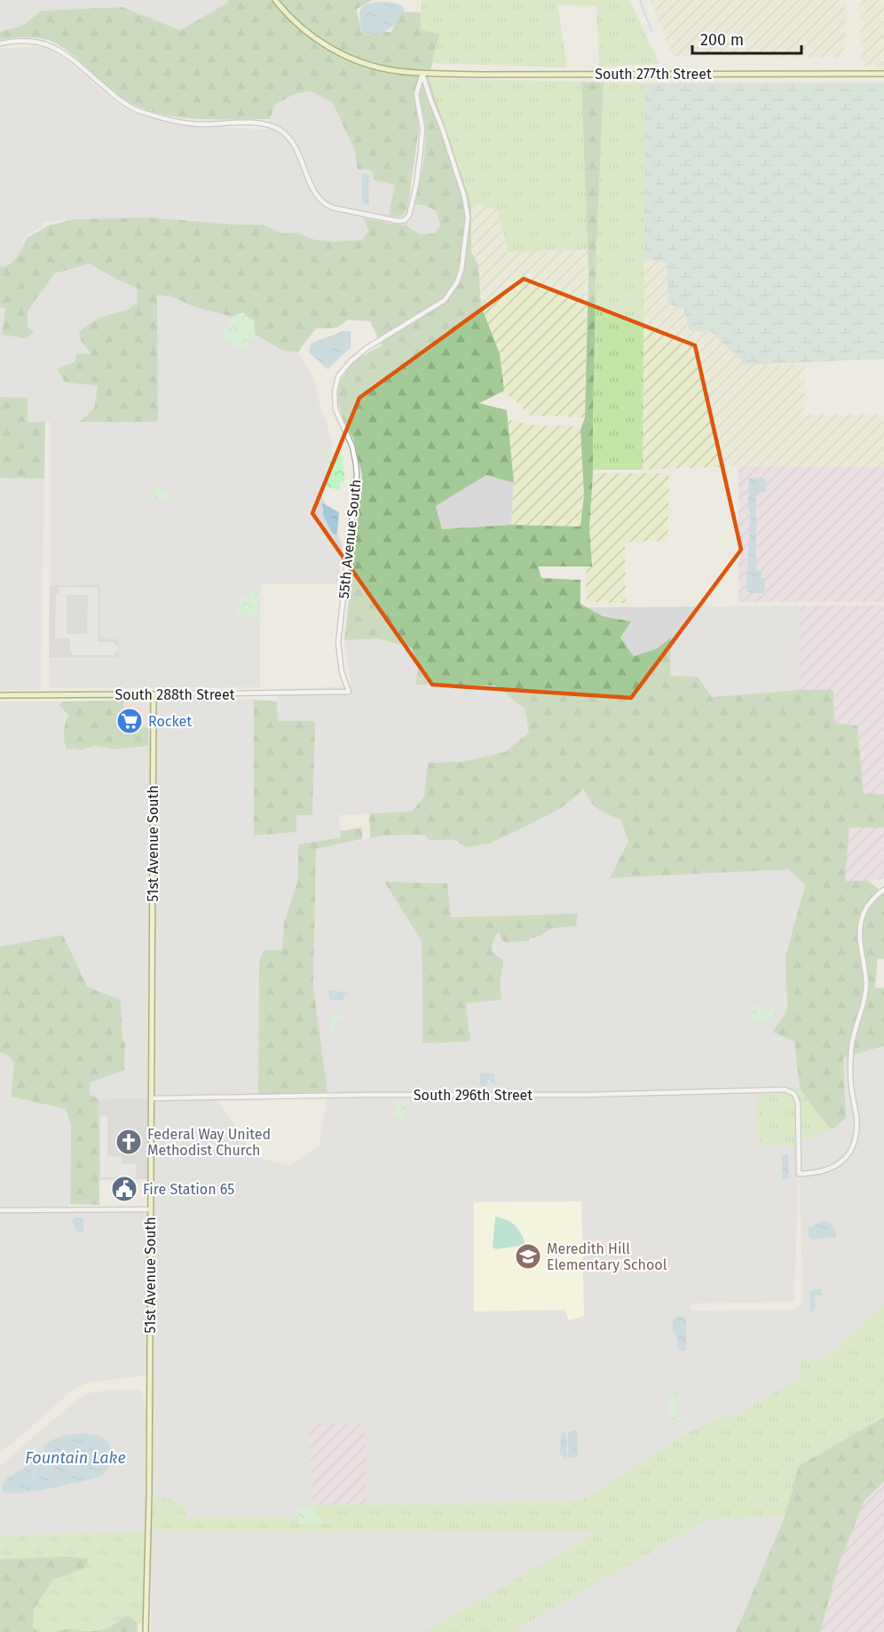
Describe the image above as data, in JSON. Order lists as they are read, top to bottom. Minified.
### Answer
{"streets":{"main road":["South 277th Street","South 288th Street","51st Avenue South"],"street":["55th Avenue South","South 296th Street"]},"crossings":[["South 277th Street","55th Avenue South"],["55th Avenue South","South 288th Street"],["South 288th Street","51st Avenue South"],["51st Avenue South","South 296th Street"]],"water":["Fountain Lake"],"places":{"supermarket":["Rocket"],"church":["Federal Way United Methodist Church"],"public building":["Fire Station 65"],"school or university":["Meredith Hill Elementary School"]},"scale_bar":"200 m"}
